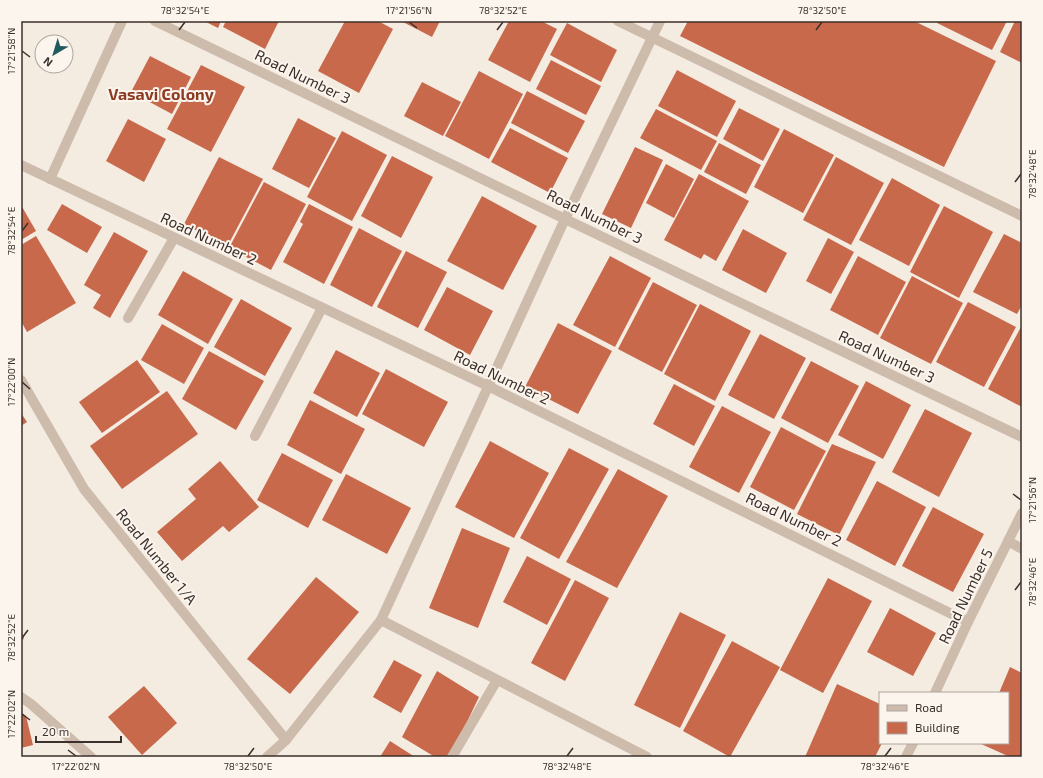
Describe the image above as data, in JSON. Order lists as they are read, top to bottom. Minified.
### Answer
{"streets":{"street":["Road Number 3","Road Number 2","Road Number 1/A","Road Number 5"]},"crossings":[["Road Number 2","Road Number 5"]],"districts":["Vasavi Colony"],"legend":["Road","Building"],"scale_bar":"20 m","north":"bottom left","coordinates":["78°32'54\"E","17°21'56\"N","78°32'52\"E","78°32'50\"E","17°21'58\"N","78°32'48\"E","17°22'00\"N","78°32'46\"E","17°22'02\"N"]}
